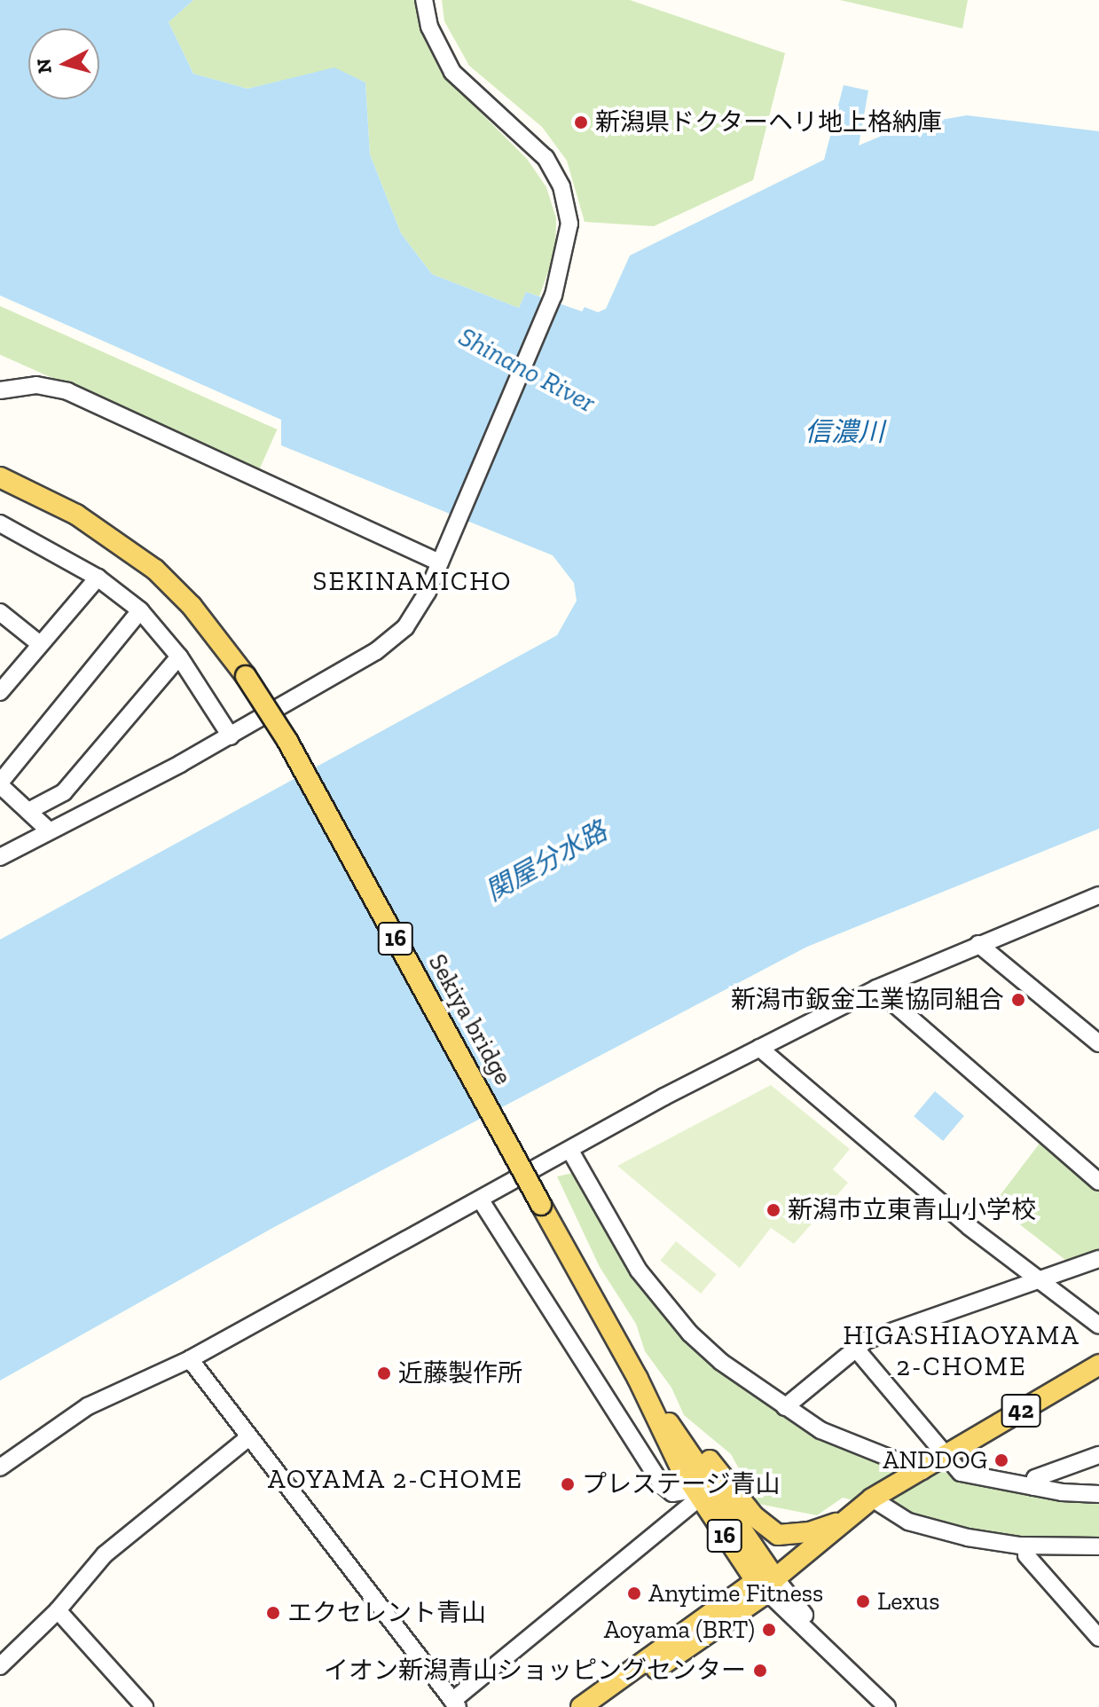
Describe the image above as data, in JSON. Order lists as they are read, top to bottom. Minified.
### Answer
{"streets":{"main road":["16","Sekiya bridge","42"]},"crossings":[["16","Sekiya bridge"],["16","42"]],"districts":["SEKINAMICHO","HIGASHIAOYAMA 2-CHOME","AOYAMA 2-CHOME"],"water":["Shinano River","信濃川","関屋分水路"],"places":["新潟県ドクターヘリ地上格納庫","新潟市鈑金工業協同組合","新潟市立東青山小学校","近藤製作所","ANDDOG","プレステージ青山","Anytime Fitness","Lexus","エクセレント青山","Aoyama (BRT)","イオン新潟青山ショッピングセンター"],"north":"left"}
